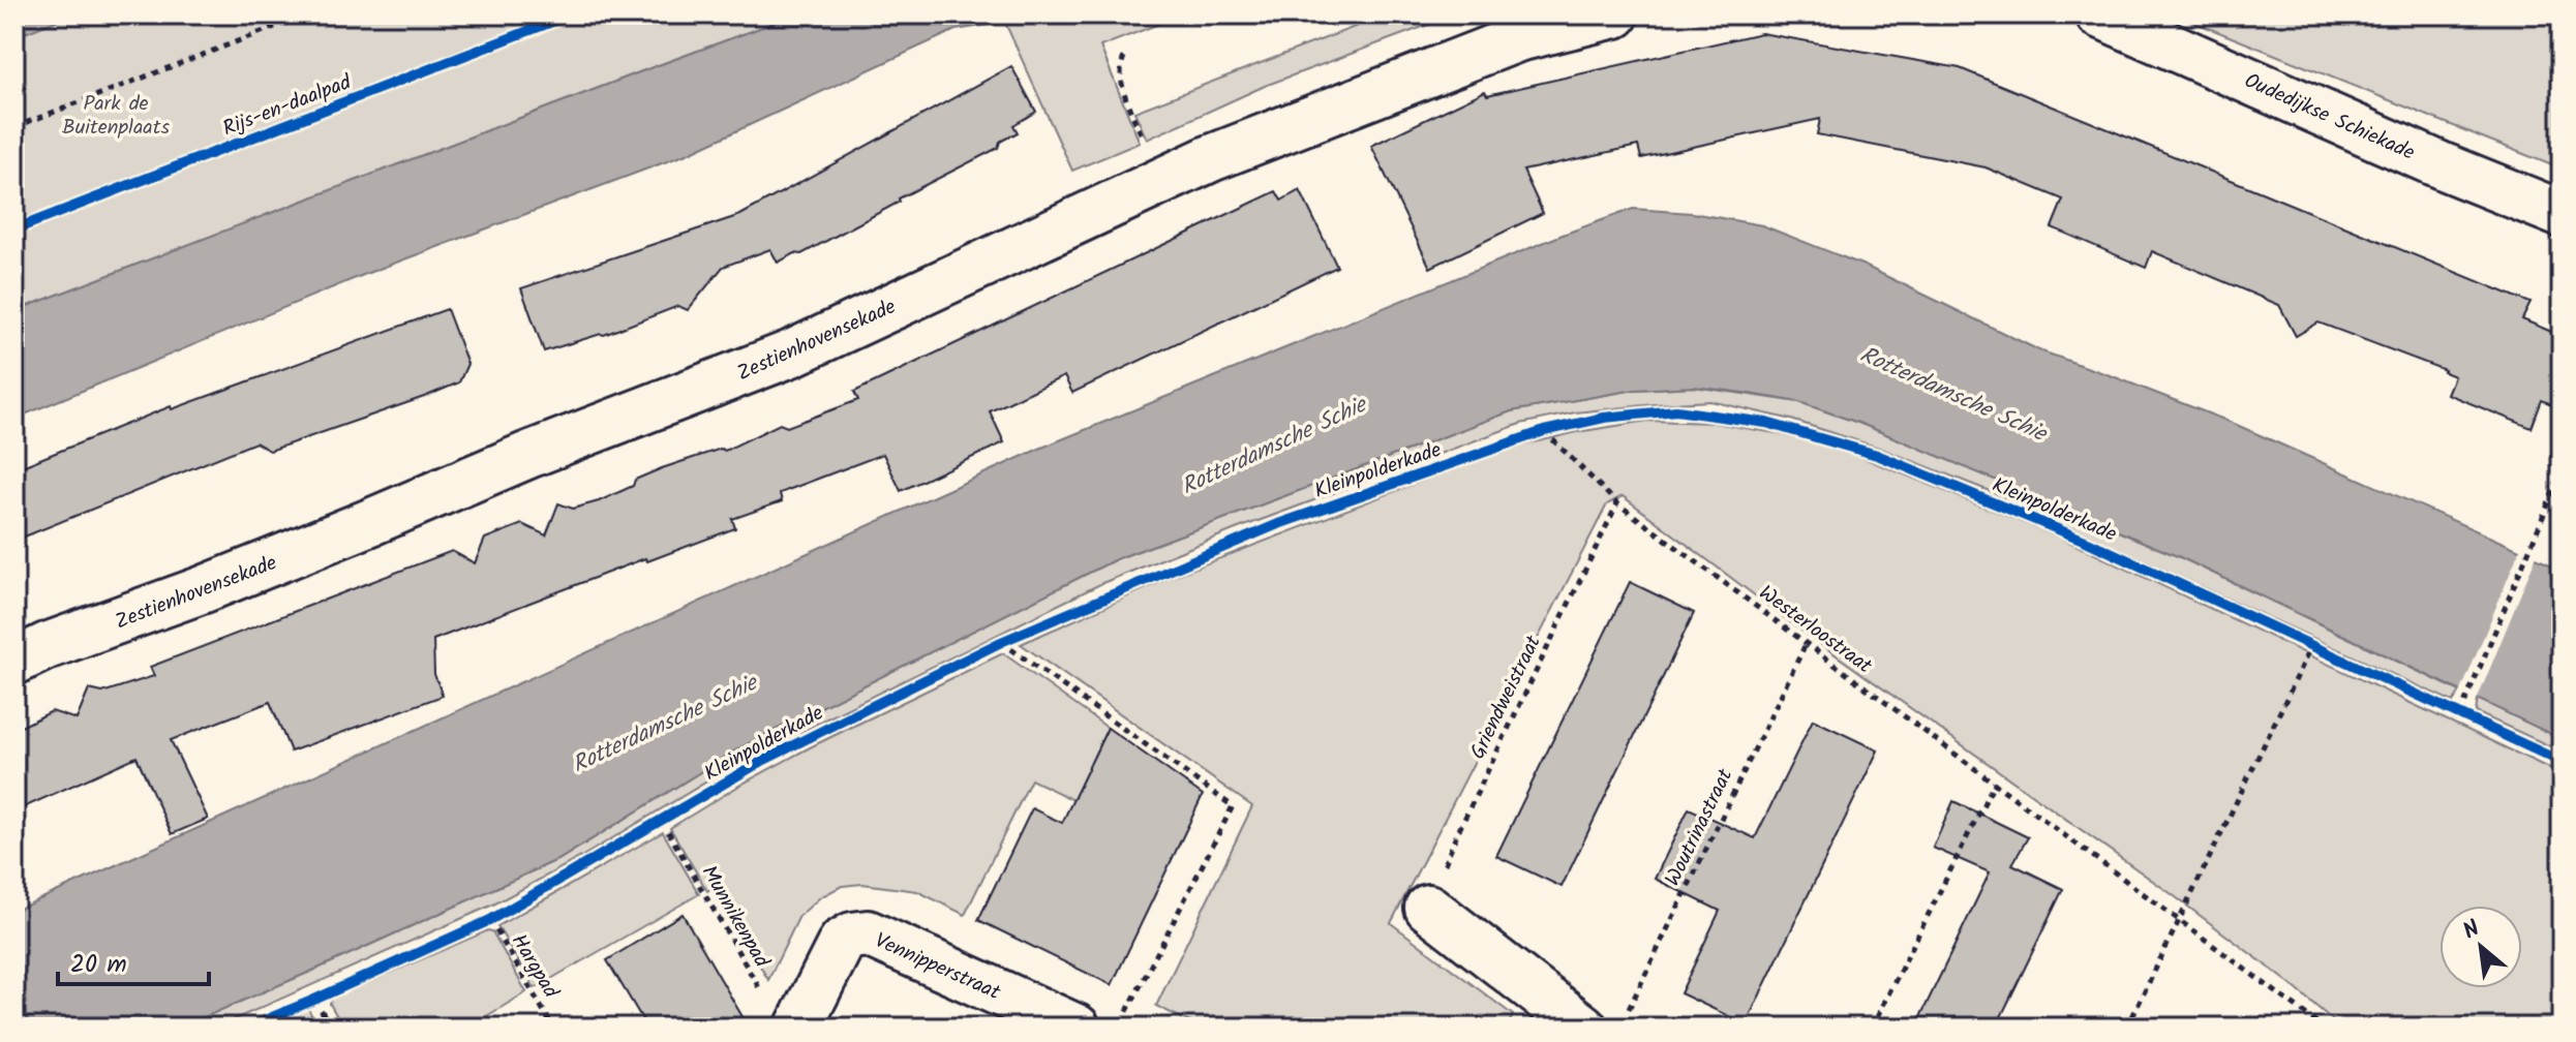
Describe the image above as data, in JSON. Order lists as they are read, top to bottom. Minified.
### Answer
{"streets":{"street":["Oudedijkse Schiekade","Zestienhovensekade","Vennipperstraat"],"path":["Westerloostraat","Griendweistraat","Woutrinastraat","Munnikenpad","Hargpad"],"cycle path":["Rijs-en-daalpad","Kleinpolderkade"]},"crossings":[["Westerloostraat","Griendweistraat"],["Westerloostraat","Woutrinastraat"],["Munnikenpad","Vennipperstraat"]],"water":["Rotterdamsche Schie"],"parks":["Park de Buitenplaats"],"scale_bar":"20 m","north":"top left"}
